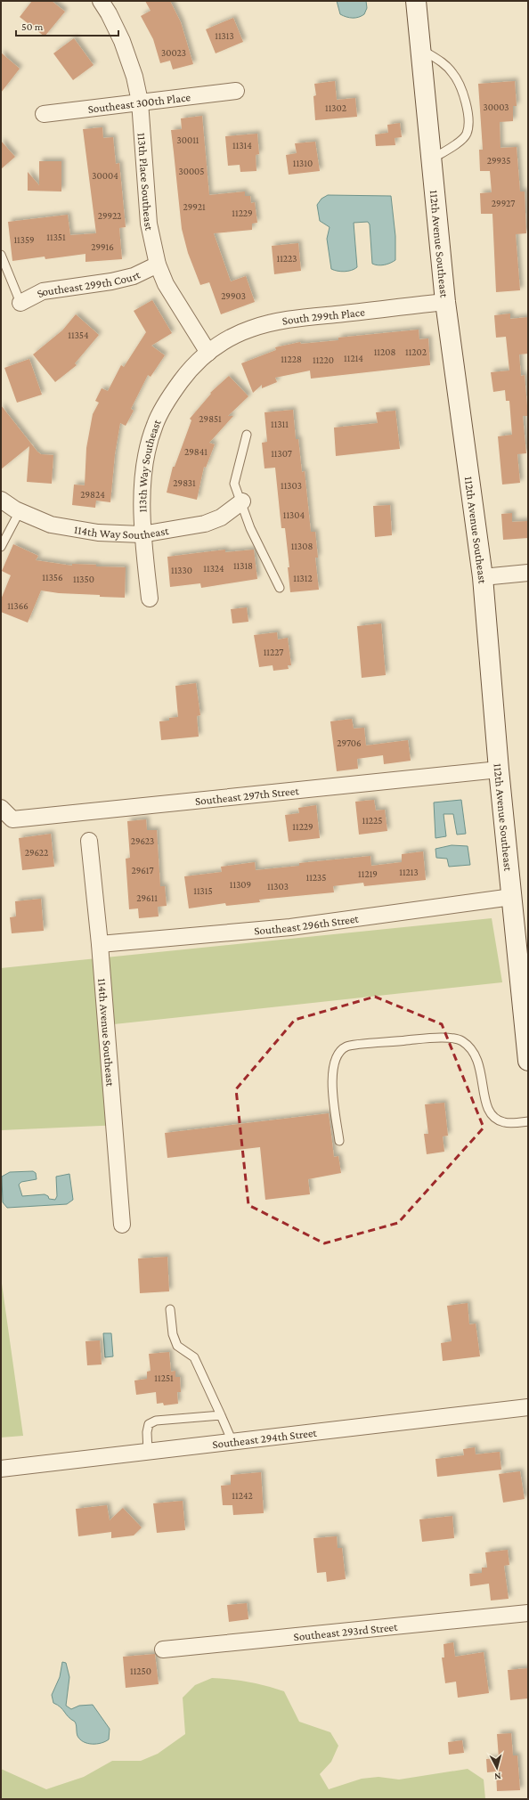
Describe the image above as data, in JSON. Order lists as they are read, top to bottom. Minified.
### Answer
{"streets":{"street":["Southeast 300th Place","113th Place Southeast","112th Avenue Southeast","Southeast 299th Court","South 299th Place","113th Way Southeast","114th Way Southeast","Southeast 297th Street","Southeast 296th Street","114th Avenue Southeast","Southeast 294th Street","Southeast 293rd Street"]},"crossings":[["Southeast 300th Place","113th Place Southeast"],["113th Place Southeast","Southeast 299th Court"],["113th Place Southeast","South 299th Place"],["113th Place Southeast","113th Way Southeast"],["112th Avenue Southeast","South 299th Place"],["112th Avenue Southeast","Southeast 297th Street"],["112th Avenue Southeast","Southeast 296th Street"],["South 299th Place","113th Way Southeast"],["113th Way Southeast","114th Way Southeast"],["Southeast 296th Street","114th Avenue Southeast"]],"house_numbers":["11313","30023","30003","11302","30011","11314","29935","11310","30005","30004","29927","29921","11229","29922","11351","11359","29916","11223","29903","11354","11208","11202","11214","11228","11220","29851","11311","29841","11307","29831","11303","29824","11304","11308","11318","11324","11330","11356","11312","11350","11366","11227","29706","11225","11229","29623","29622","29617","11213","11219","11235","11309","11303","11315","29611","11251","11242","11250"],"scale_bar":"50 m","north":"bottom"}
